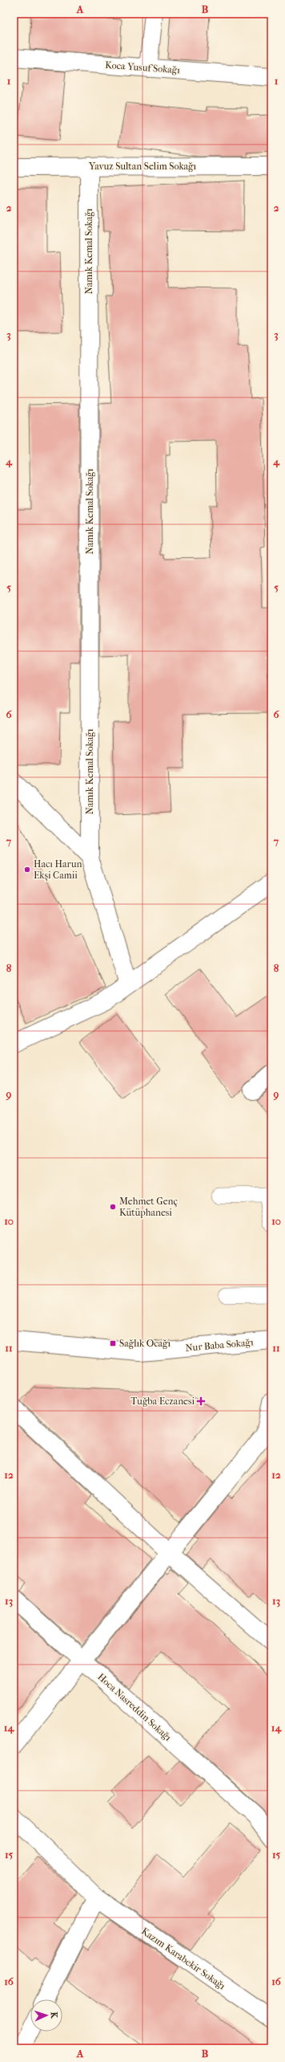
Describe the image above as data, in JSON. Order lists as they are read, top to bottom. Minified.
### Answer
{"streets":{"street":["Koca Yusuf Sokağı","Yavuz Sultan Selim Sokağı","Namık Kemal Sokağı","Nur Baba Sokağı","Hoca Nasreddin Sokağı","Kazım Karabekir Sokağı"]},"crossings":[["Yavuz Sultan Selim Sokağı","Namık Kemal Sokağı"]],"places":{"other":["Hacı Harun Ekşi Camii","Mehmet Genç Kütüphanesi"],"transit":["Sağlık Ocağı"],"health":["Tuğba Eczanesi"]},"north":"right","grid":{"columns":["A","B"],"rows":["1","2","3","4","5","6","7","8","9","10","11","12","13","14","15","16"]}}
